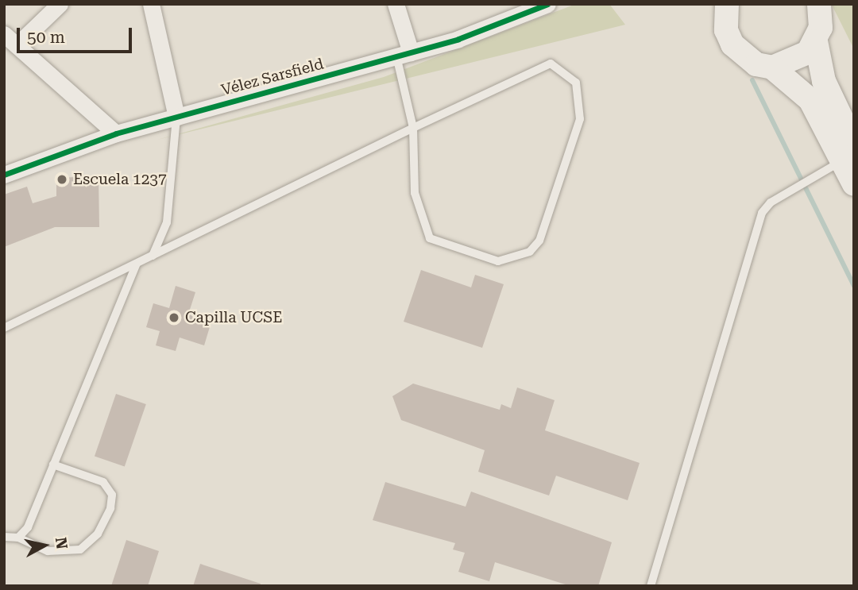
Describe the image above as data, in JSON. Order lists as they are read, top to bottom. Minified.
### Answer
{"streets":{"street":["Vélez Sarsfield"]},"places":["Escuela 1237","Capilla UCSE"],"scale_bar":"50 m","north":"right"}
